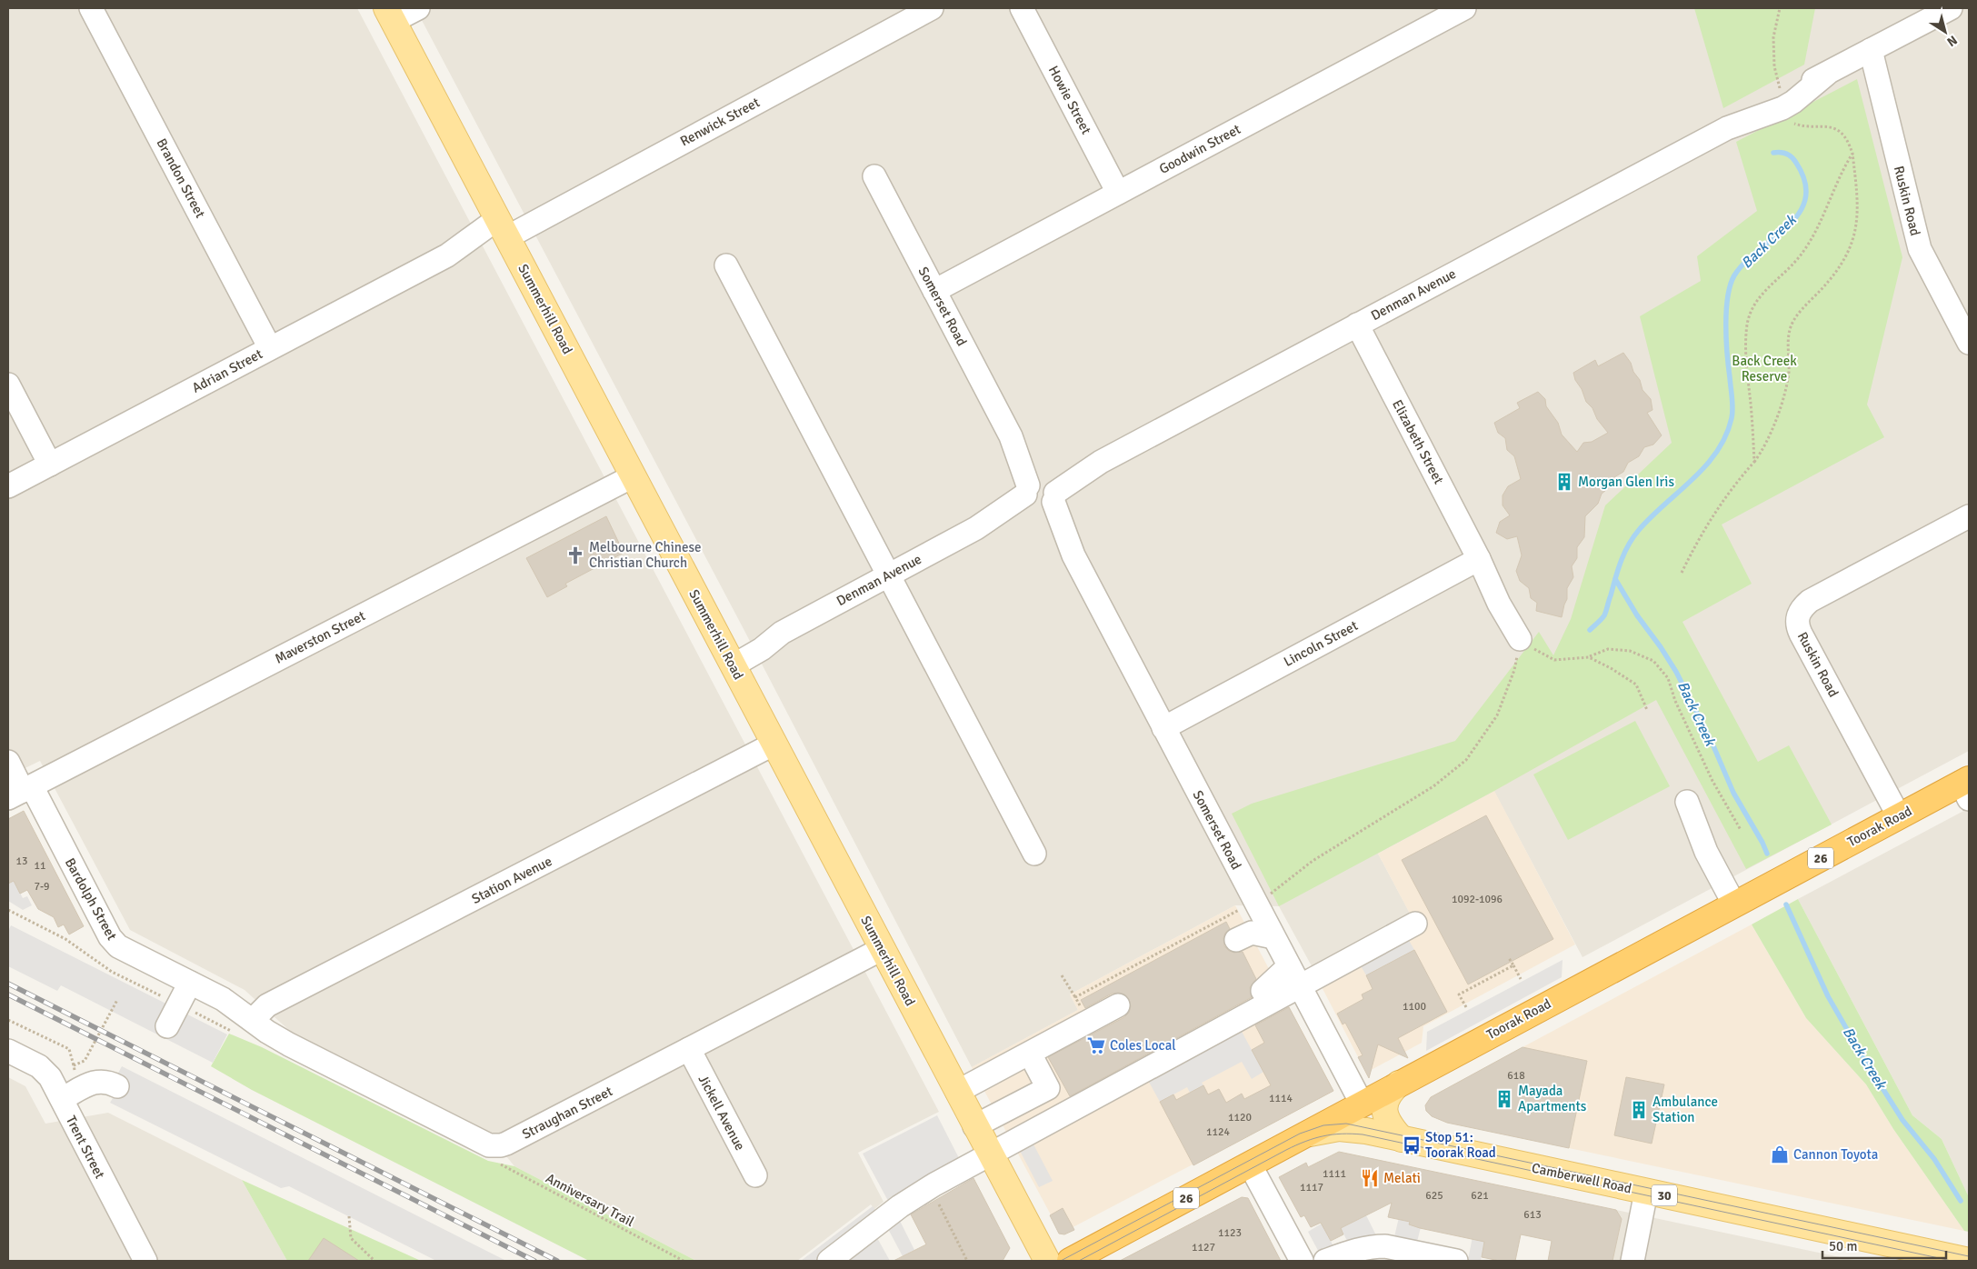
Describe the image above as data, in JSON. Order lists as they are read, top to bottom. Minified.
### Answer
{"streets":{"highway":["Toorak Road","26"],"main road":["Summerhill Road","Camberwell Road","30"],"street":["Howie Street","Renwick Street","Goodwin Street","Brandon Street","Ruskin Road","Denman Avenue","Somerset Road","Adrian Street","Elizabeth Street","Maverston Street","Lincoln Street","Station Avenue","Bardolph Street","Straughan Street","Jickell Avenue","Trent Street"],"path":["Anniversary Trail"]},"crossings":[["Howie Street","Goodwin Street"],["Renwick Street","Summerhill Road"],["Renwick Street","Adrian Street"],["Goodwin Street","Somerset Road"],["Brandon Street","Adrian Street"],["Ruskin Road","Denman Avenue"],["Ruskin Road","Toorak Road"],["Denman Avenue","Somerset Road"],["Denman Avenue","Summerhill Road"],["Denman Avenue","Elizabeth Street"],["Somerset Road","Lincoln Street"],["Somerset Road","Toorak Road"],["Summerhill Road","Adrian Street"],["Summerhill Road","Maverston Street"],["Summerhill Road","Station Avenue"],["Summerhill Road","Straughan Street"],["Elizabeth Street","Lincoln Street"],["Maverston Street","Bardolph Street"],["Toorak Road","Camberwell Road"],["Station Avenue","Bardolph Street"],["Station Avenue","Straughan Street"],["Bardolph Street","Straughan Street"],["Straughan Street","Jickell Avenue"]],"water":["Back Creek"],"parks":["Back Creek Reserve"],"places":{"building":["Morgan Glen Iris","Mayada Apartments","Ambulance Station"],"church":["Melbourne Chinese Christian Church"],"supermarket":["Coles Local"],"bus stop":["Stop 51: Toorak Road"],"shop":["Cannon Toyota"],"restaurant":["Melati"]},"house_numbers":["13","11","7-9","1092-1096","1100","618","1114","1120","1124","1111","1117","625","621","613","1123","1127"],"scale_bar":"50 m","north":"bottom right"}
